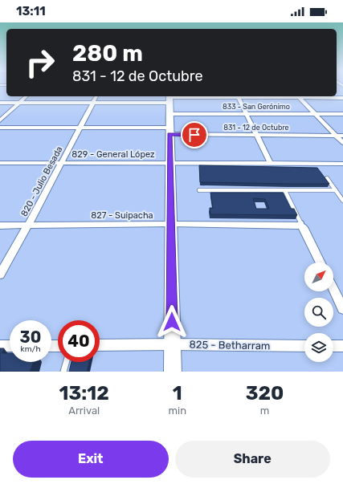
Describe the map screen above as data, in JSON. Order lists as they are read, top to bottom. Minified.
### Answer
{"streets":{"street":["833 - San Gerónimo","831 - 12 de Octubre","829 - General López","820 - Julio Besada","827 - Suipacha","825 - Betharram"]},"crossings":[["829 - General López","820 - Julio Besada"],["820 - Julio Besada","827 - Suipacha"]],"north":"top right","page":{"status":"13:11","turn":["280 m","831 - 12 de Octubre"],"speed":"30 km/h","limit":"40","eta":["13:12","Arrival","1","min","320","m"],"buttons":["Exit","Share"]}}
